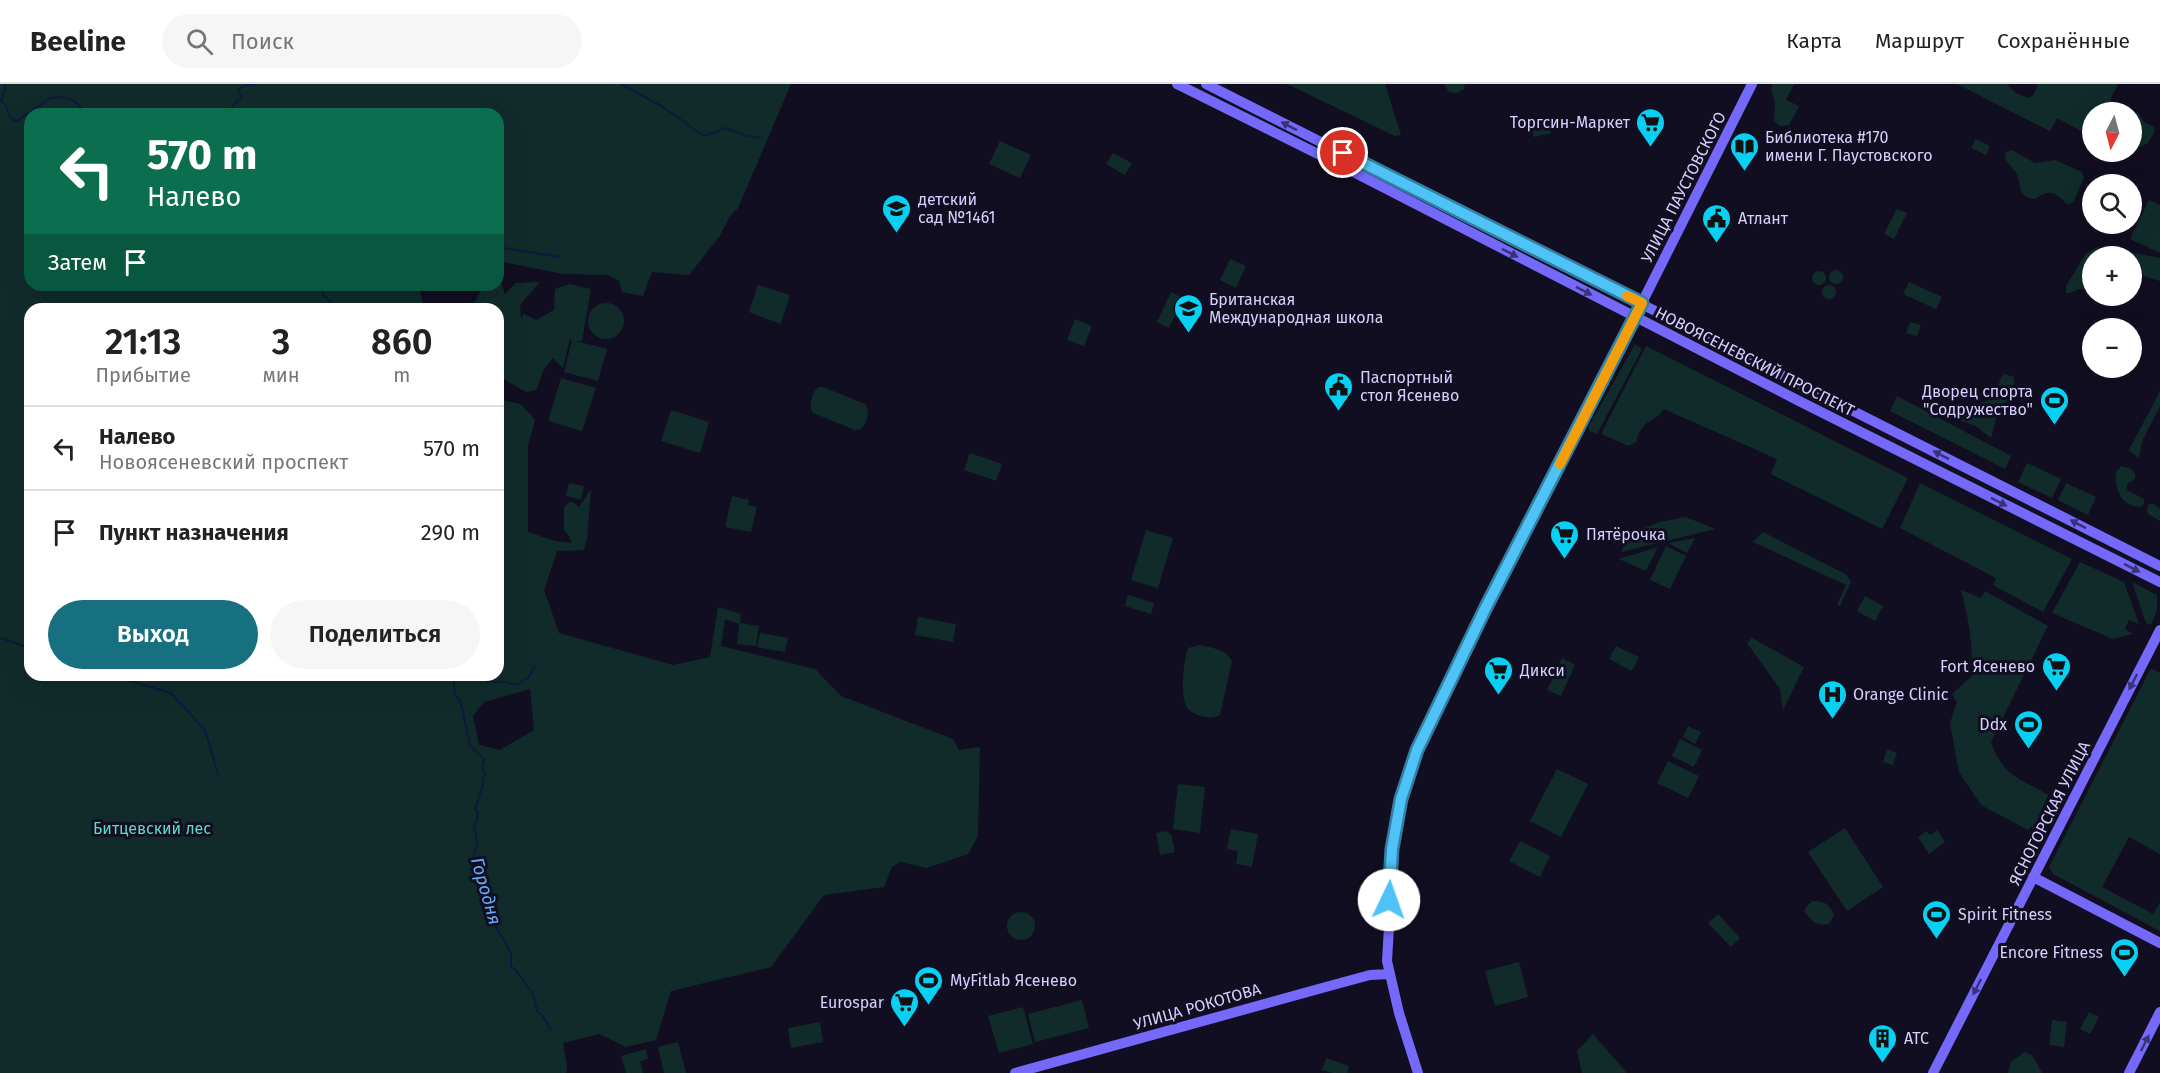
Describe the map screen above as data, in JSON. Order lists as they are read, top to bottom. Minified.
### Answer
{"streets":{"main road":["УЛИЦА ПАУСТОВСКОГО","НОВОЯСЕНЕВСКИЙ ПРОСПЕКТ","ЯСНОГОРСКАЯ УЛИЦА","УЛИЦА РОКОТОВА"]},"crossings":[["УЛИЦА ПАУСТОВСКОГО","НОВОЯСЕНЕВСКИЙ ПРОСПЕКТ"],["УЛИЦА ПАУСТОВСКОГО","УЛИЦА РОКОТОВА"]],"one_way":["ЯСНОГОРСКАЯ УЛИЦА"],"water":["Городня"],"parks":["Битцевский лес"],"places":{"supermarket":["Торгсин-Маркет","Пятёрочка","Fort Ясенево","Дикси","Eurospar"],"library":["Библиотека #170 имени Г. Паустовского"],"school or university":["детский сад №1461","Британская Международная школа"],"public building":["Атлант","Паспортный стол Ясенево"],"sports":["Дворец спорта \"Содружество\"","Ddx","Spirit Fitness","Encore Fitness","MyFitlab Ясенево"],"hospital":["Orange Clinic"],"building":["АТС"]},"north":"bottom","page":{"header":"Beeline","search":"Поиск","nav":["Карта","Маршрут","Сохранённые"],"map_buttons":["+","−"],"turn":["570 m","Налево"],"then":"Затем","eta":["21:13","Прибытие","3","мин","860","m"],"list":[{"name":"Налево","note":"Новоясеневский проспект","value":"570 m"},{"name":"Пункт назначения","value":"290 m"}],"buttons":["Выход","Поделиться"]}}
